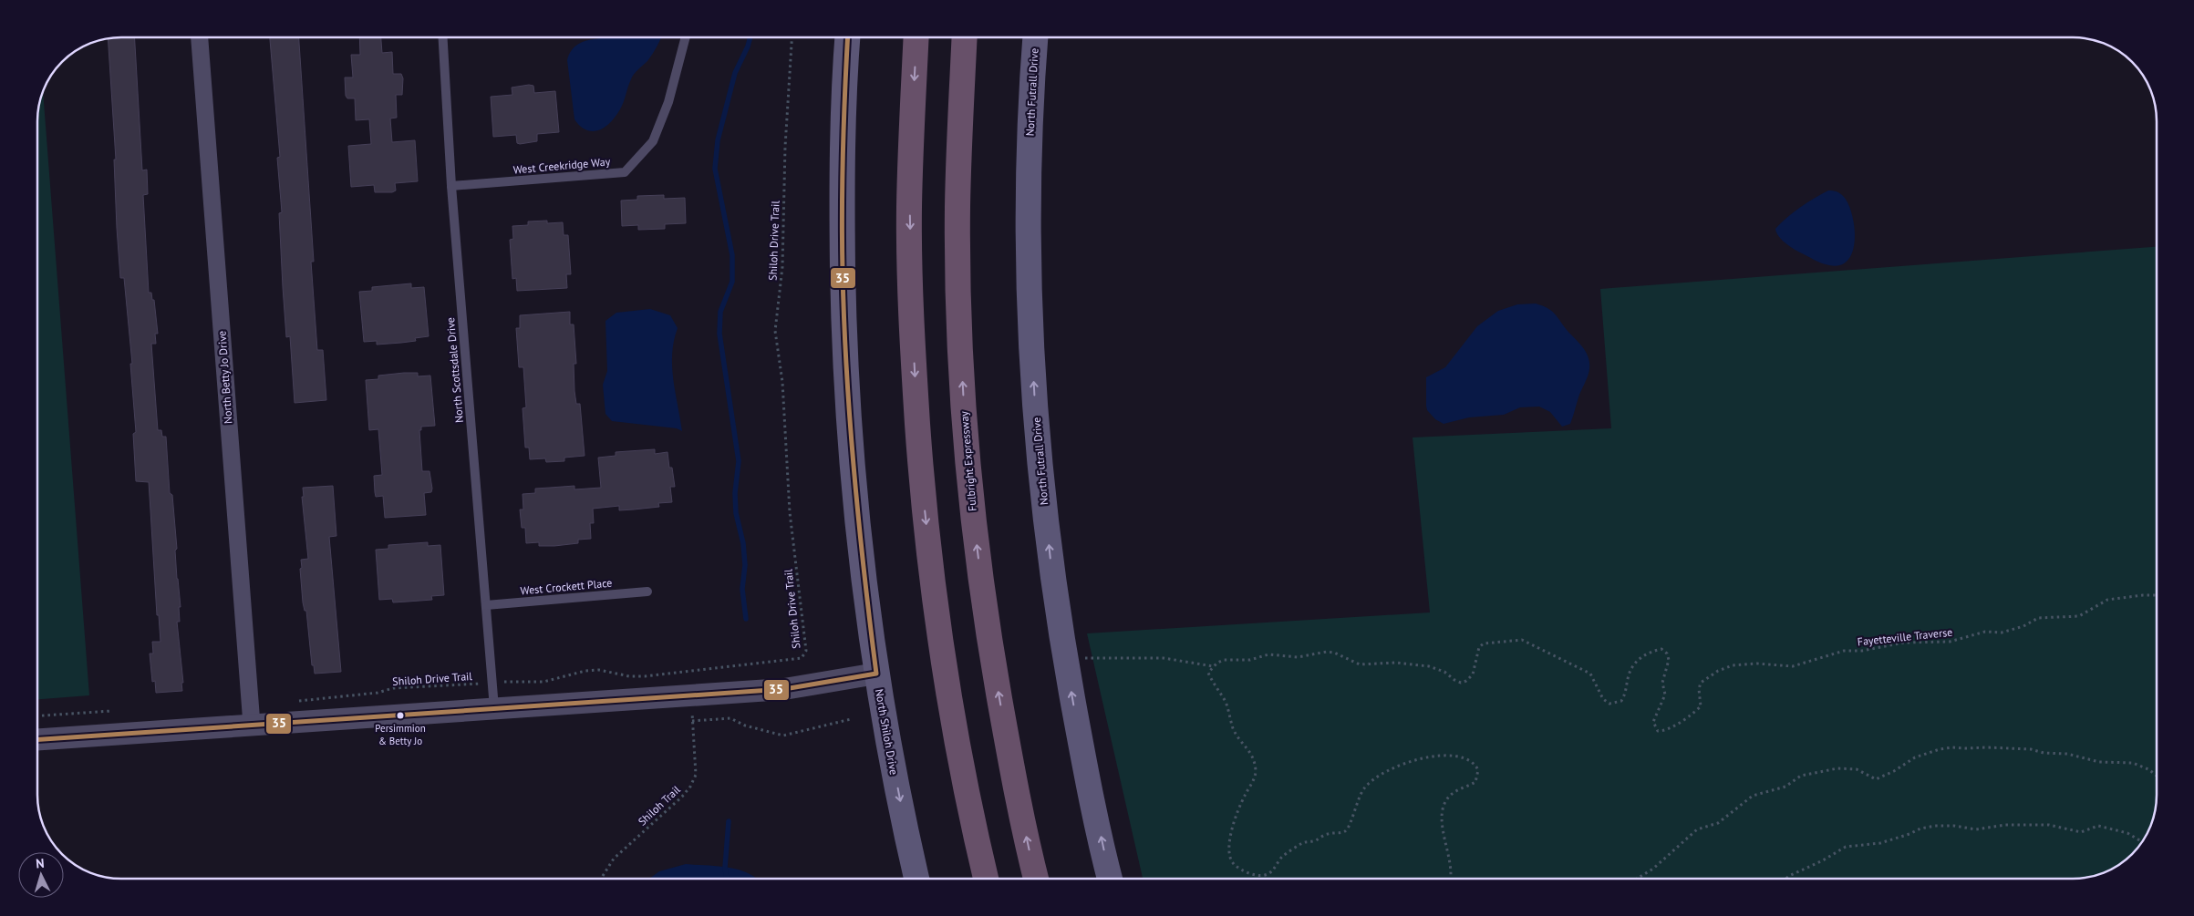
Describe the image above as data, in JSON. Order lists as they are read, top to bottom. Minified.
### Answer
{"streets":{"highway":["Fulbright Expressway"],"main road":["North Futrall Drive","North Shiloh Drive"],"street":["North Betty Jo Drive"],"lane":["West Creekridge Way","North Scottsdale Drive","West Crockett Place"],"path":["Shiloh Drive Trail","Fayetteville Traverse","Shiloh Trail"]},"crossings":[["West Creekridge Way","North Scottsdale Drive"],["Shiloh Drive Trail","North Scottsdale Drive"],["North Scottsdale Drive","West Crockett Place"]],"one_way":["North Futrall Drive"],"places":["Persimmion & Betty Jo"],"lines":["transit line 35"],"north":"top"}
